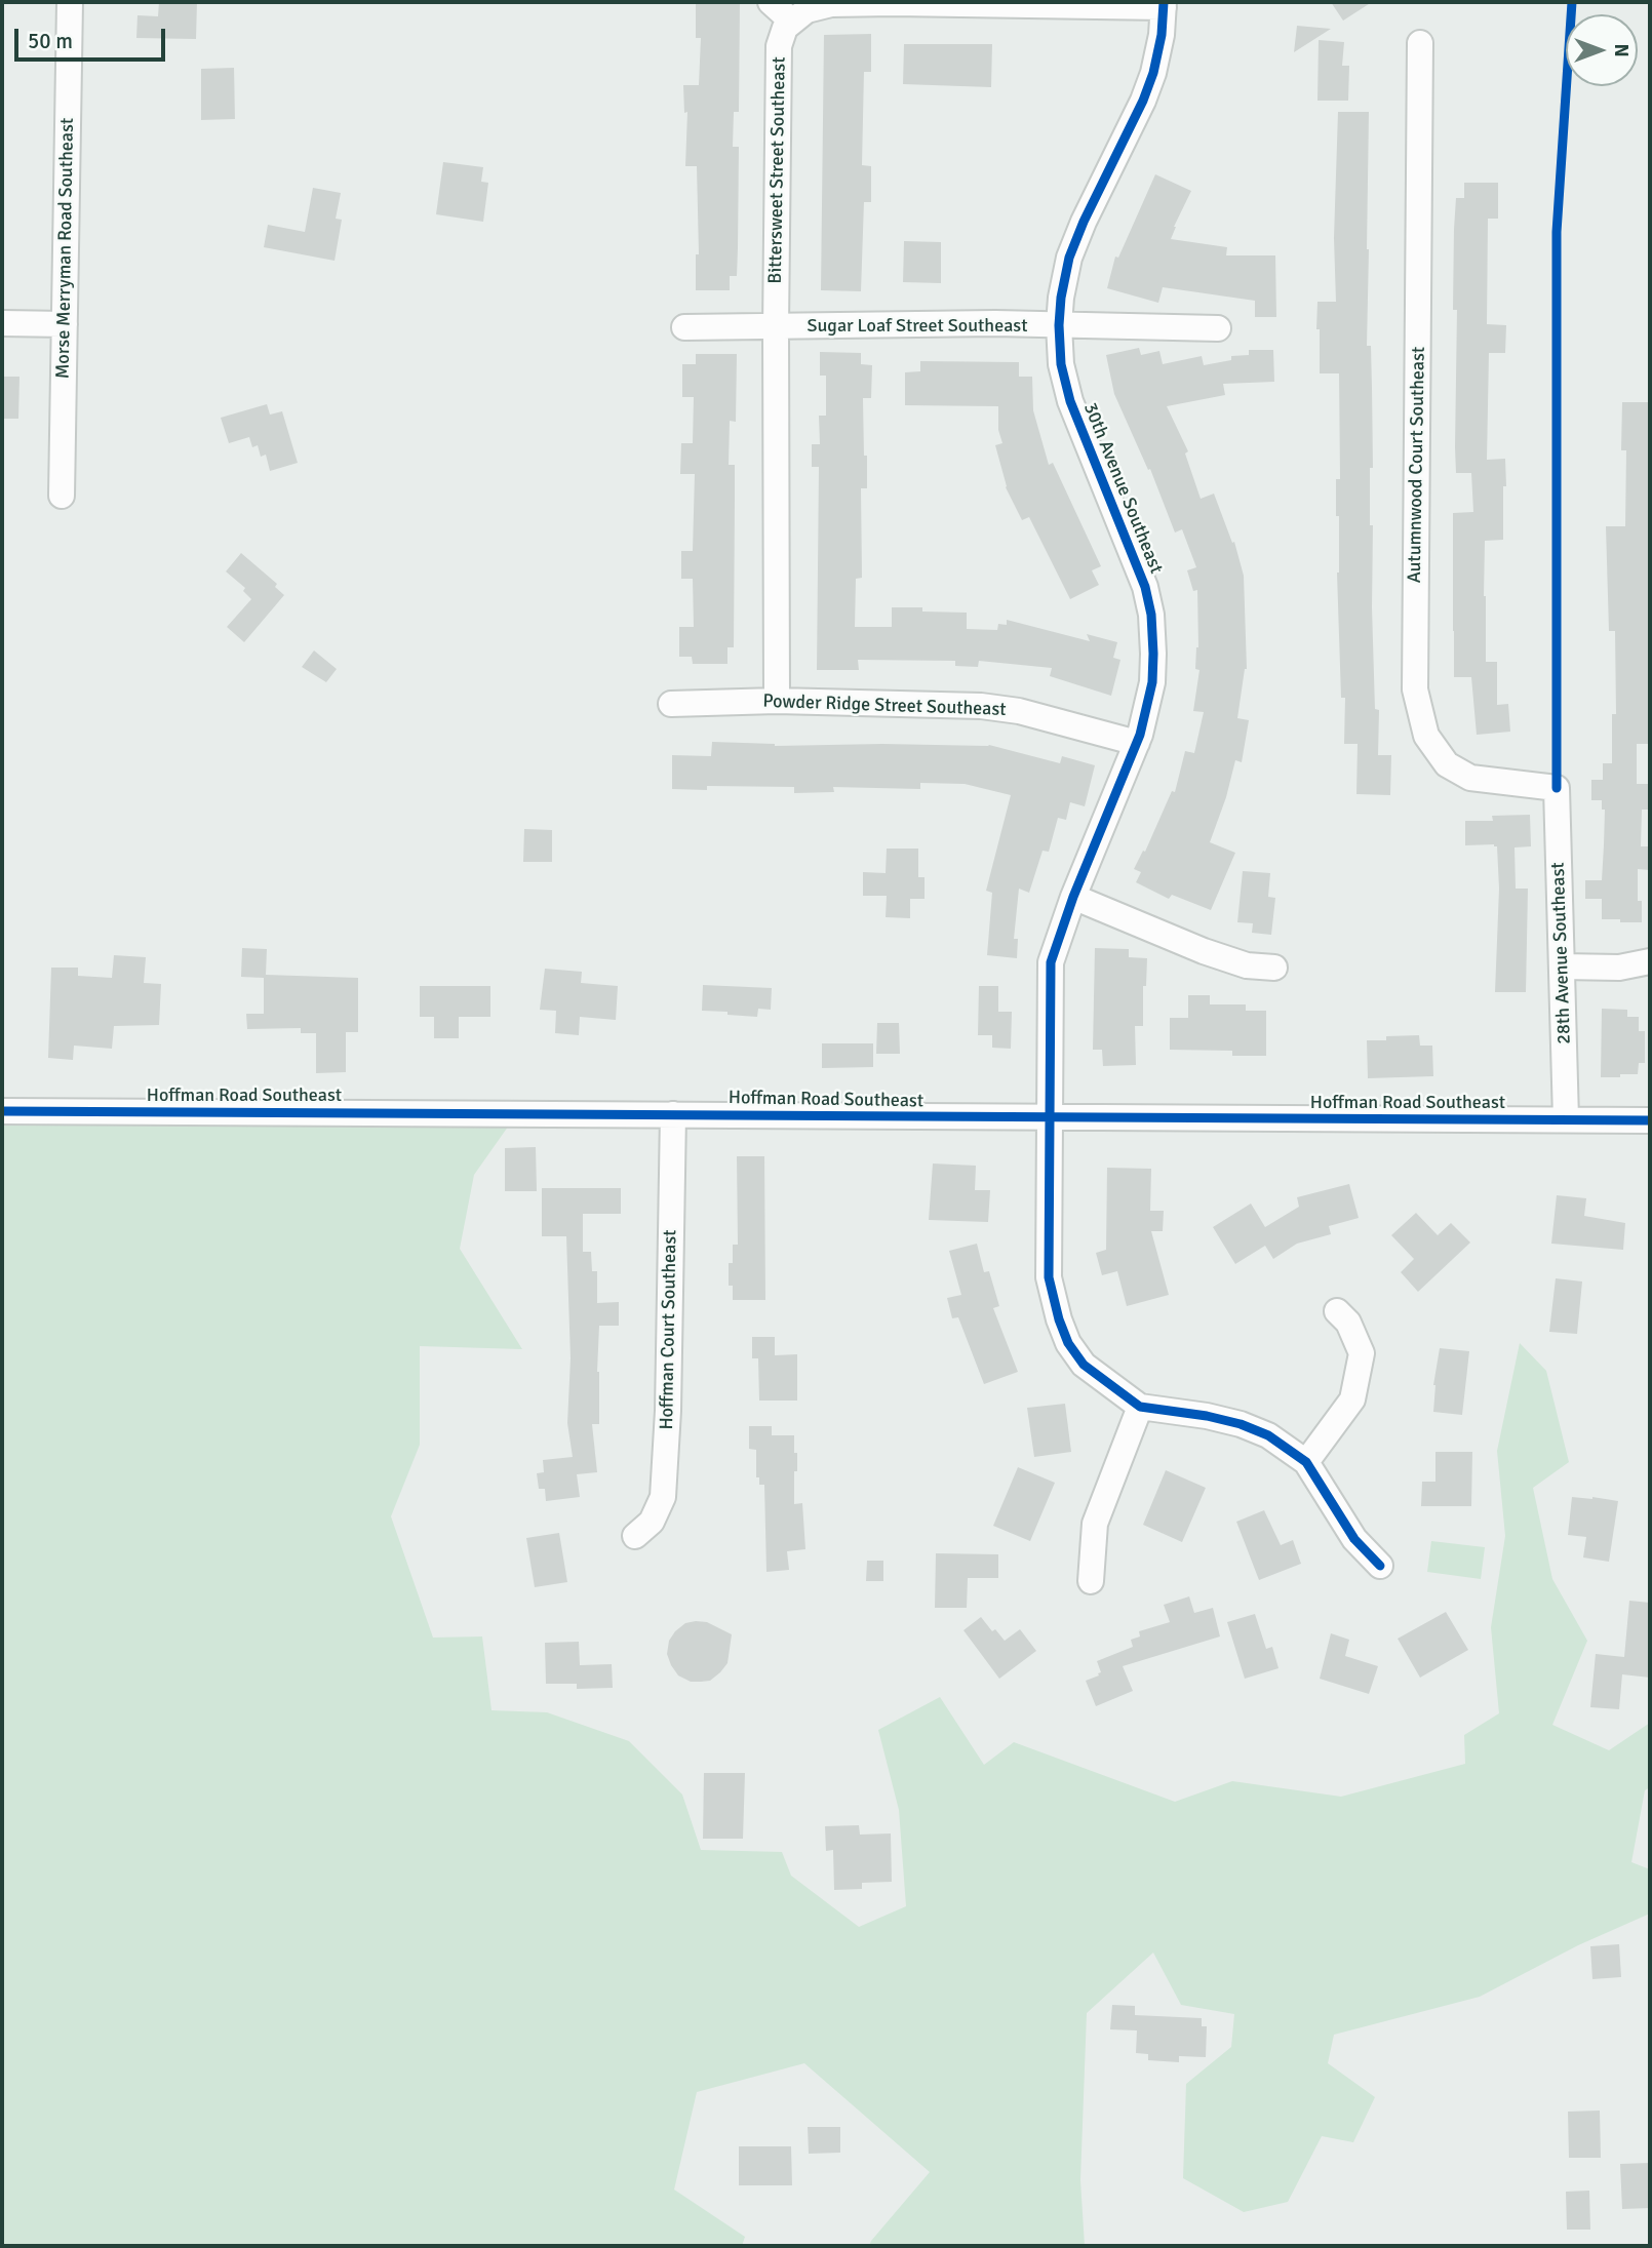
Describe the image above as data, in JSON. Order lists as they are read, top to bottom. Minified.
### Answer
{"streets":{"street":["Bittersweet Street Southeast","Morse Merryman Road Southeast","Sugar Loaf Street Southeast","Autumnwood Court Southeast","30th Avenue Southeast","Powder Ridge Street Southeast","28th Avenue Southeast","Hoffman Road Southeast","Hoffman Court Southeast"]},"crossings":[["Bittersweet Street Southeast","Sugar Loaf Street Southeast"],["Bittersweet Street Southeast","Powder Ridge Street Southeast"],["Sugar Loaf Street Southeast","30th Avenue Southeast"],["Autumnwood Court Southeast","28th Avenue Southeast"],["30th Avenue Southeast","Powder Ridge Street Southeast"],["30th Avenue Southeast","Hoffman Road Southeast"],["28th Avenue Southeast","Hoffman Road Southeast"],["Hoffman Road Southeast","Hoffman Court Southeast"]],"scale_bar":"50 m","north":"right"}
